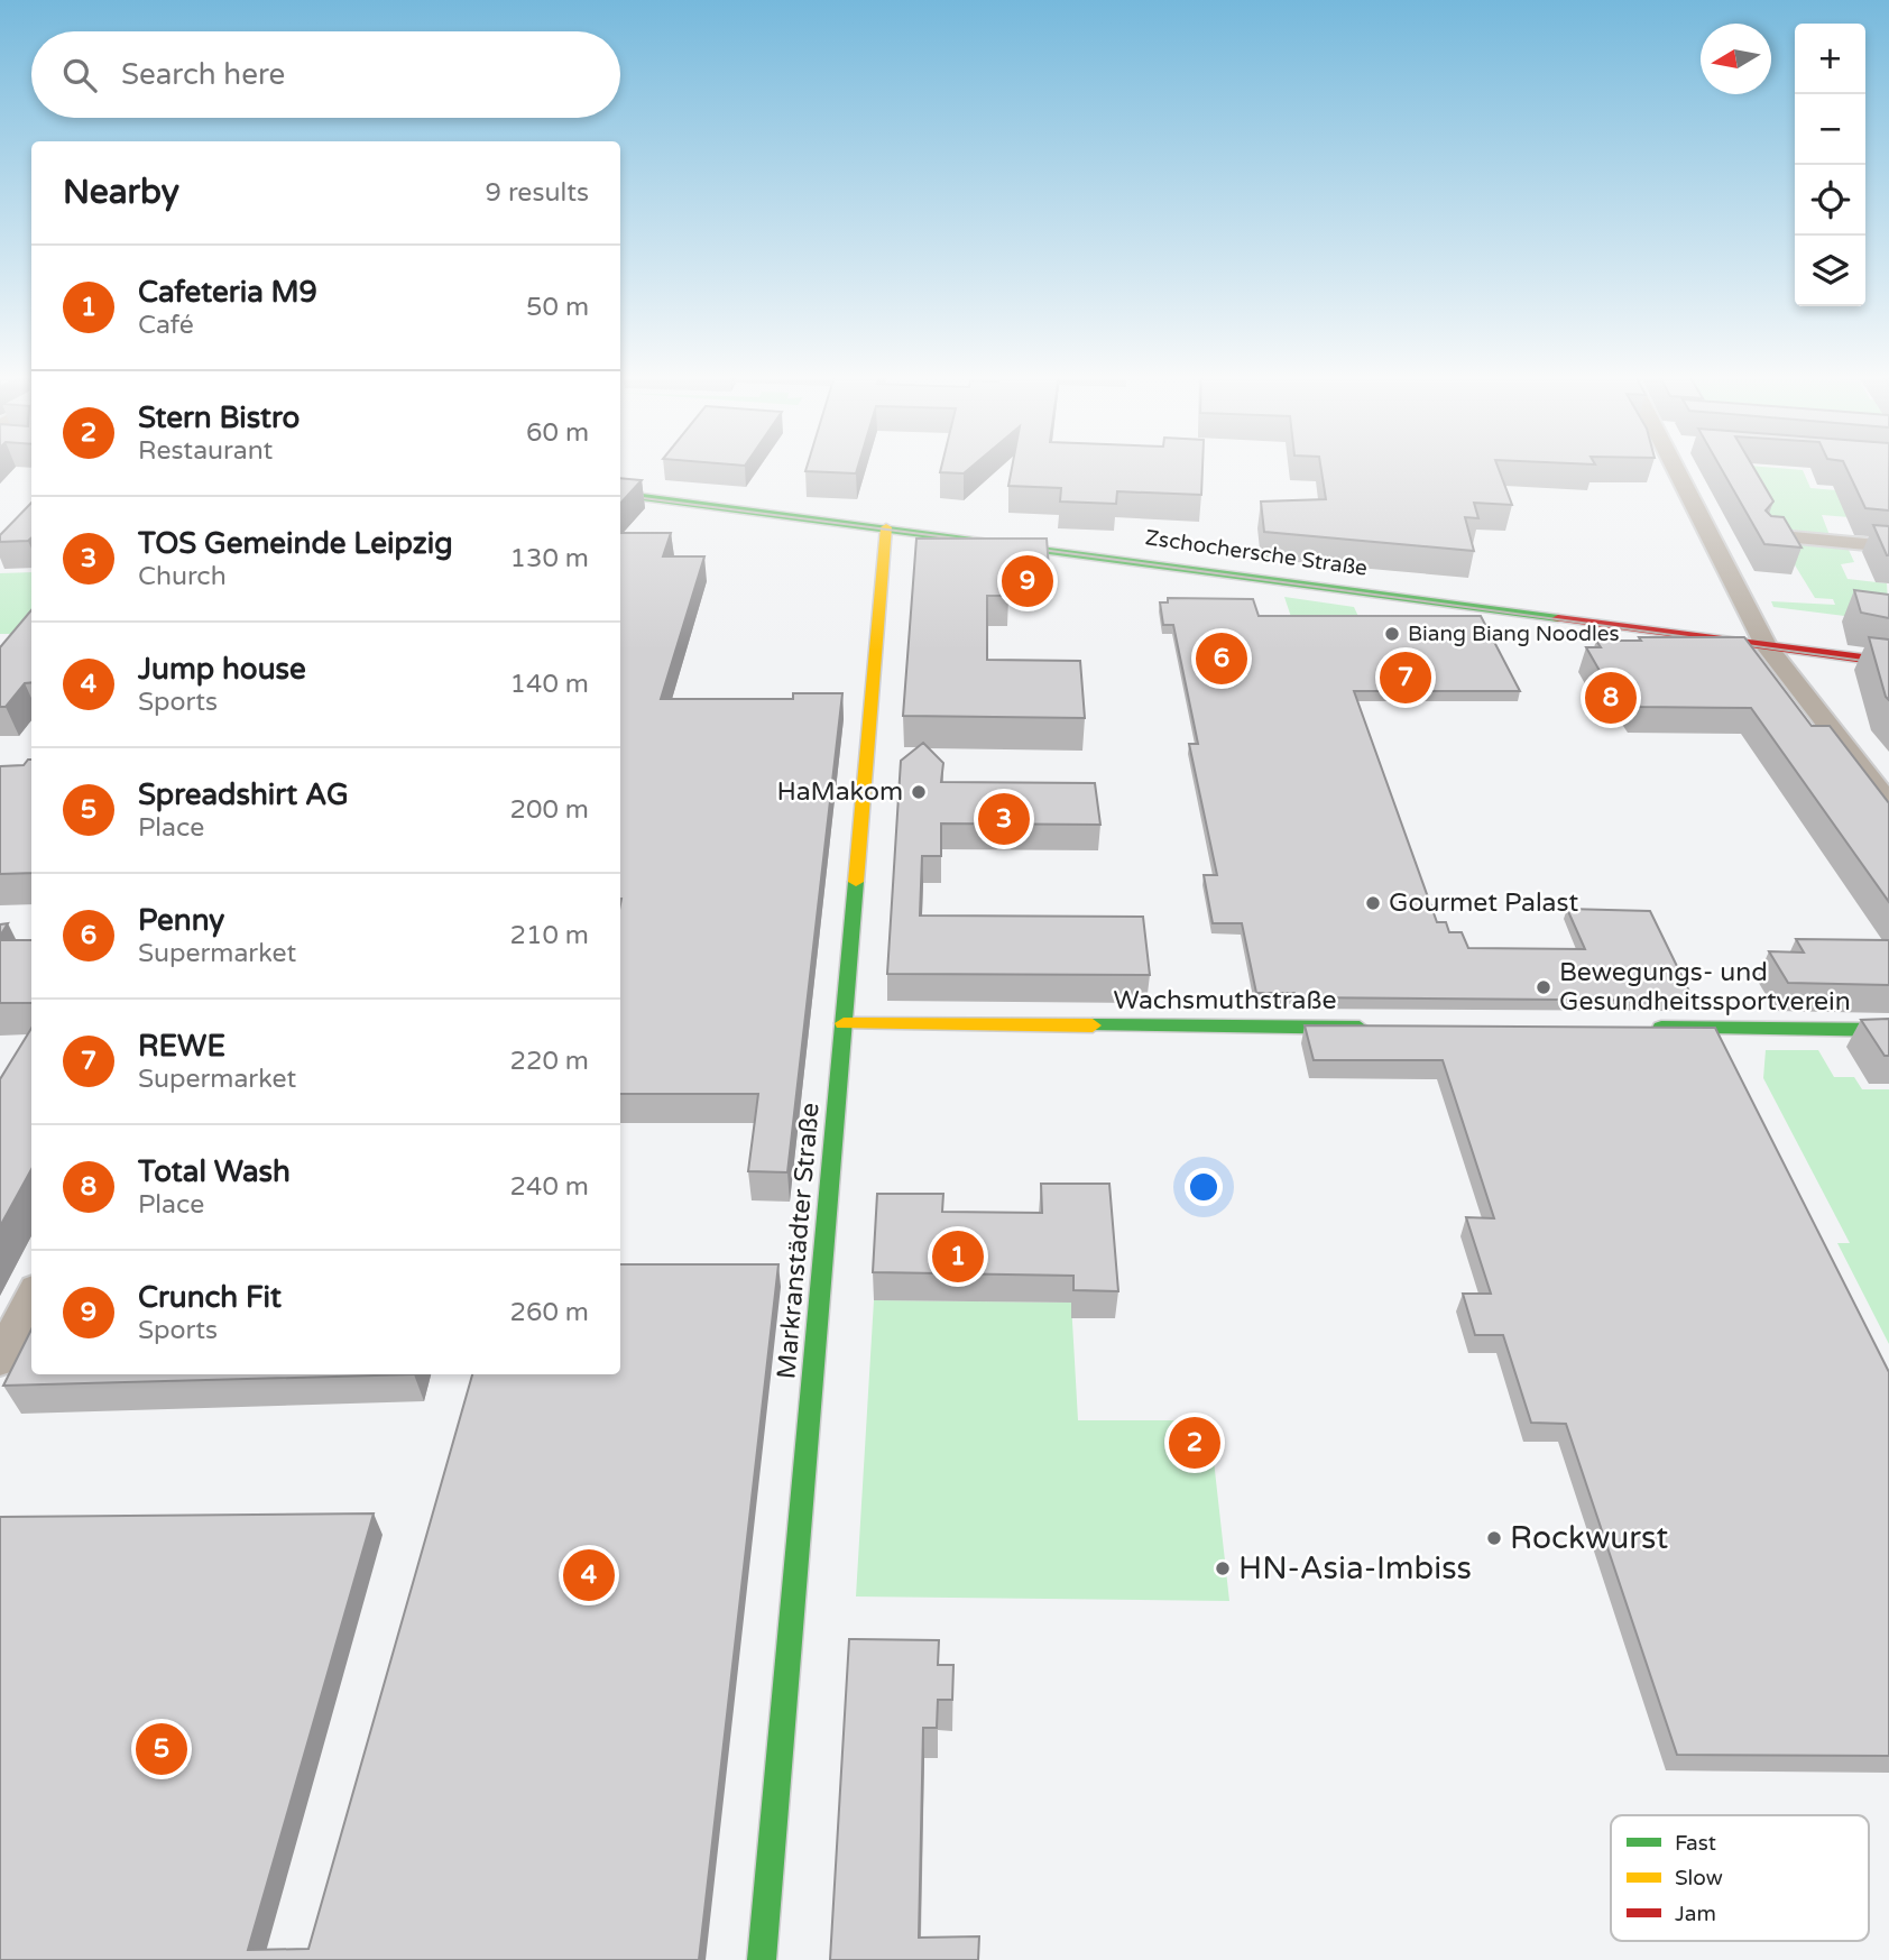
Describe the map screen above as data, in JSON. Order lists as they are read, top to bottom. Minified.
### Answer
{"streets":{"street":["Zschochersche Straße","Wachsmuthstraße","Markranstädter Straße"]},"crossings":[["Zschochersche Straße","Markranstädter Straße"],["Wachsmuthstraße","Markranstädter Straße"]],"places":["Biang Biang Noodles","HaMakom","Gourmet Palast","Bewegungs- und Gesundheitssportverein","Rockwurst","HN-Asia-Imbiss"],"legend":["Fast","Slow","Jam"],"north":"left","page":{"map_buttons":["+","−"],"search":"Search here","heading":["Nearby","9 results"],"list":[{"mark":"1","name":"Cafeteria M9","note":"Café","value":"50 m"},{"mark":"2","name":"Stern Bistro","note":"Restaurant","value":"60 m"},{"mark":"3","name":"TOS Gemeinde Leipzig","note":"Church","value":"130 m"},{"mark":"4","name":"Jump house","note":"Sports","value":"140 m"},{"mark":"5","name":"Spreadshirt AG","note":"Place","value":"200 m"},{"mark":"6","name":"Penny","note":"Supermarket","value":"210 m"},{"mark":"7","name":"REWE","note":"Supermarket","value":"220 m"},{"mark":"8","name":"Total Wash","note":"Place","value":"240 m"},{"mark":"9","name":"Crunch Fit","note":"Sports","value":"260 m"}],"pins":["9","6","7","8","3","1","2","4","5"]}}
